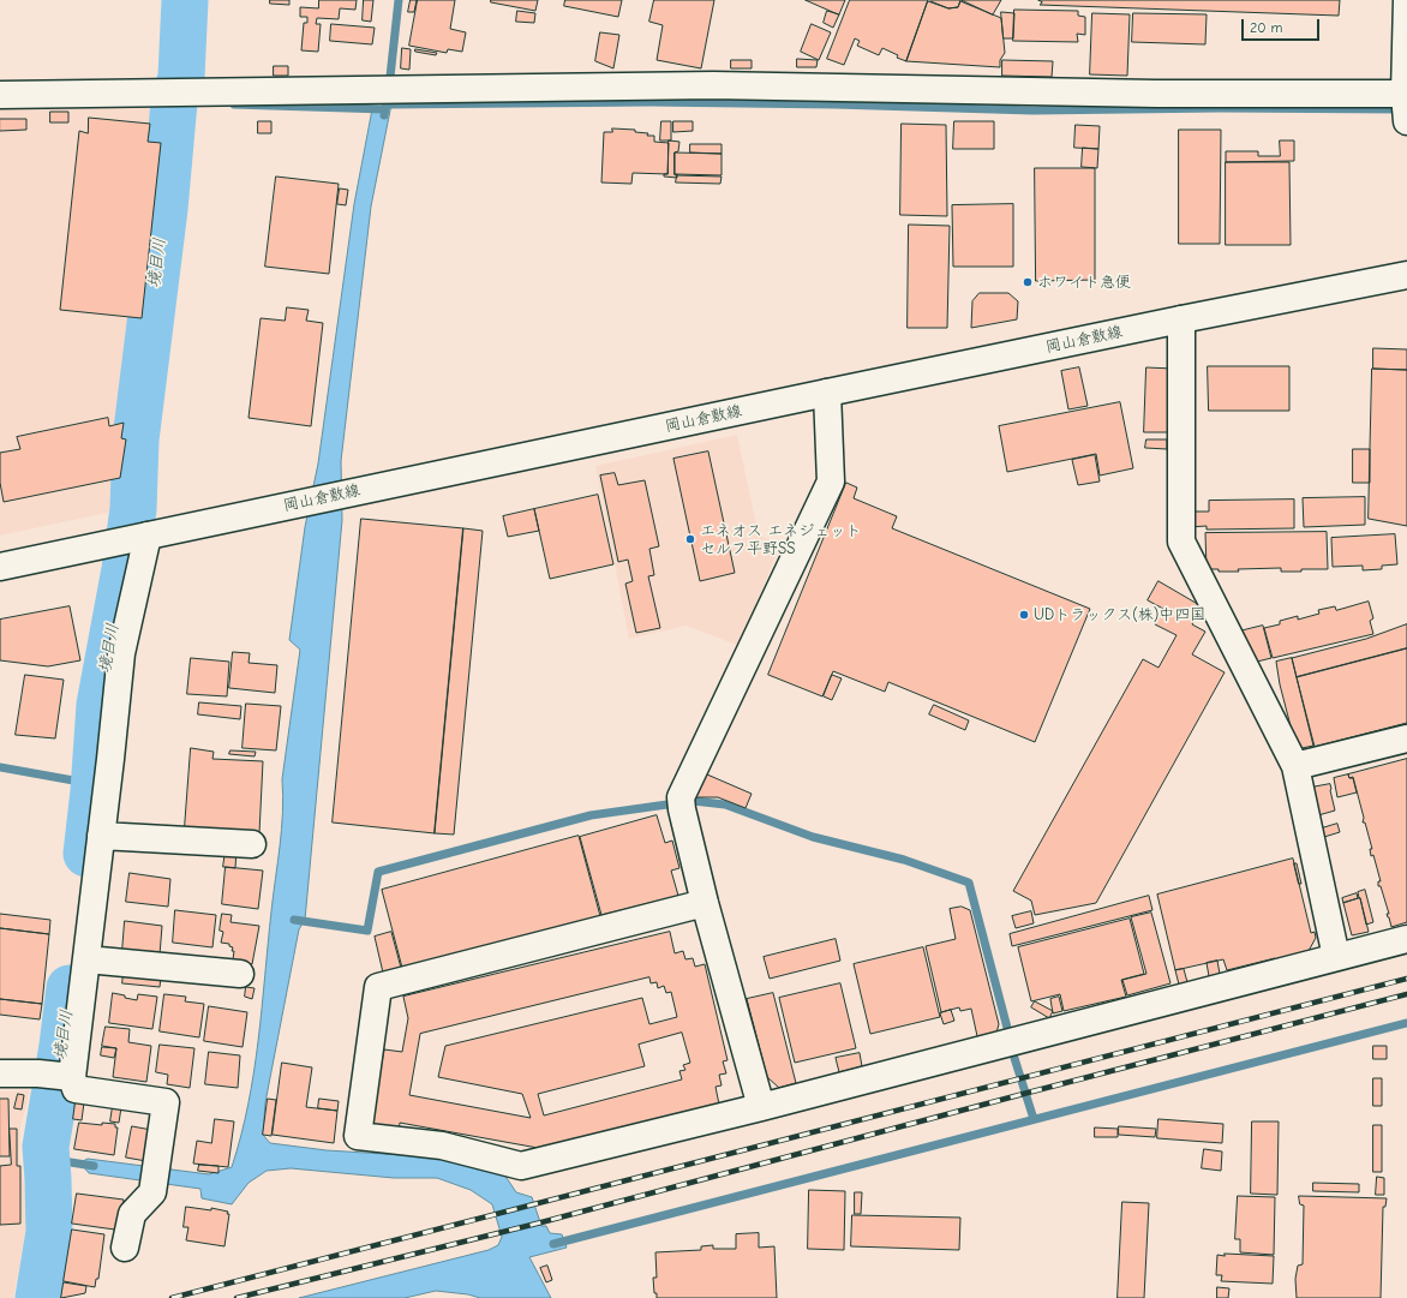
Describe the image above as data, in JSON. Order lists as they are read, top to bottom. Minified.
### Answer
{"streets":{"street":["岡山倉敷線"]},"water":["境目川"],"places":["ホワイト急便","エネオス エネジェット セルフ平野SS","UDトラックス(株)中四国"],"scale_bar":"20 m"}
